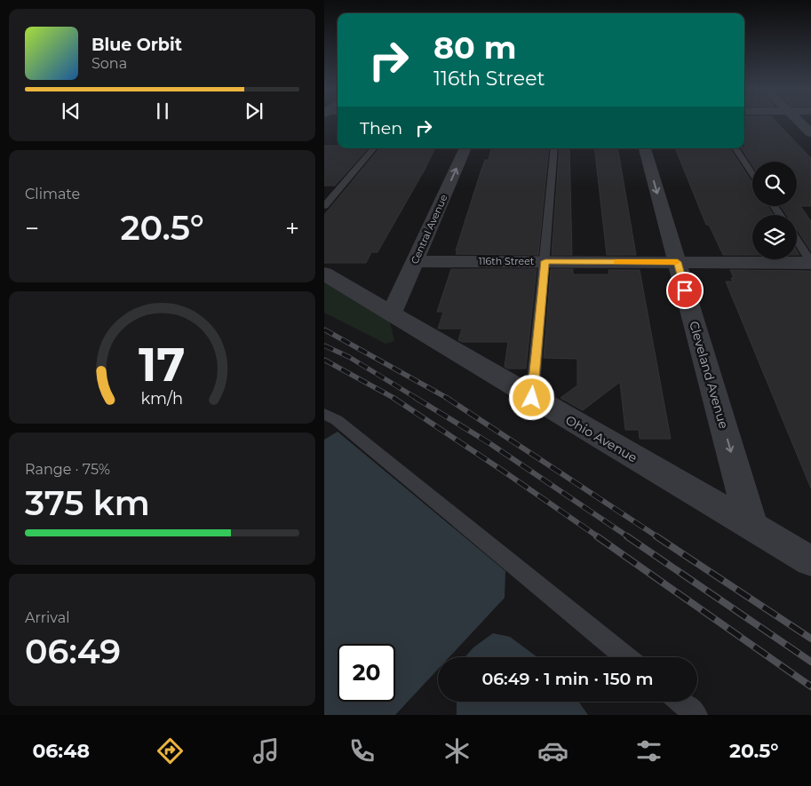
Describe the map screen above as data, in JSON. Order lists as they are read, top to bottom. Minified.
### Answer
{"streets":{"street":["Central Avenue","116th Street","Cleveland Avenue","Ohio Avenue"]},"crossings":[["Central Avenue","116th Street"],["Central Avenue","Ohio Avenue"],["116th Street","Cleveland Avenue"],["Cleveland Avenue","Ohio Avenue"]],"one_way":["Central Avenue","Cleveland Avenue"],"page":{"turn":["80 m","116th Street"],"song":["Blue Orbit","Sona"],"then":"Then","tile":["Climate",["Range · 75%","375 km"],["Arrival","06:49"]],"heat":["−","20.5°","+"],"limit":"20","trip":"06:49 · 1 min · 150 m","tabs":["06:48","20.5°"],"gauge":["17","km/h"]}}
